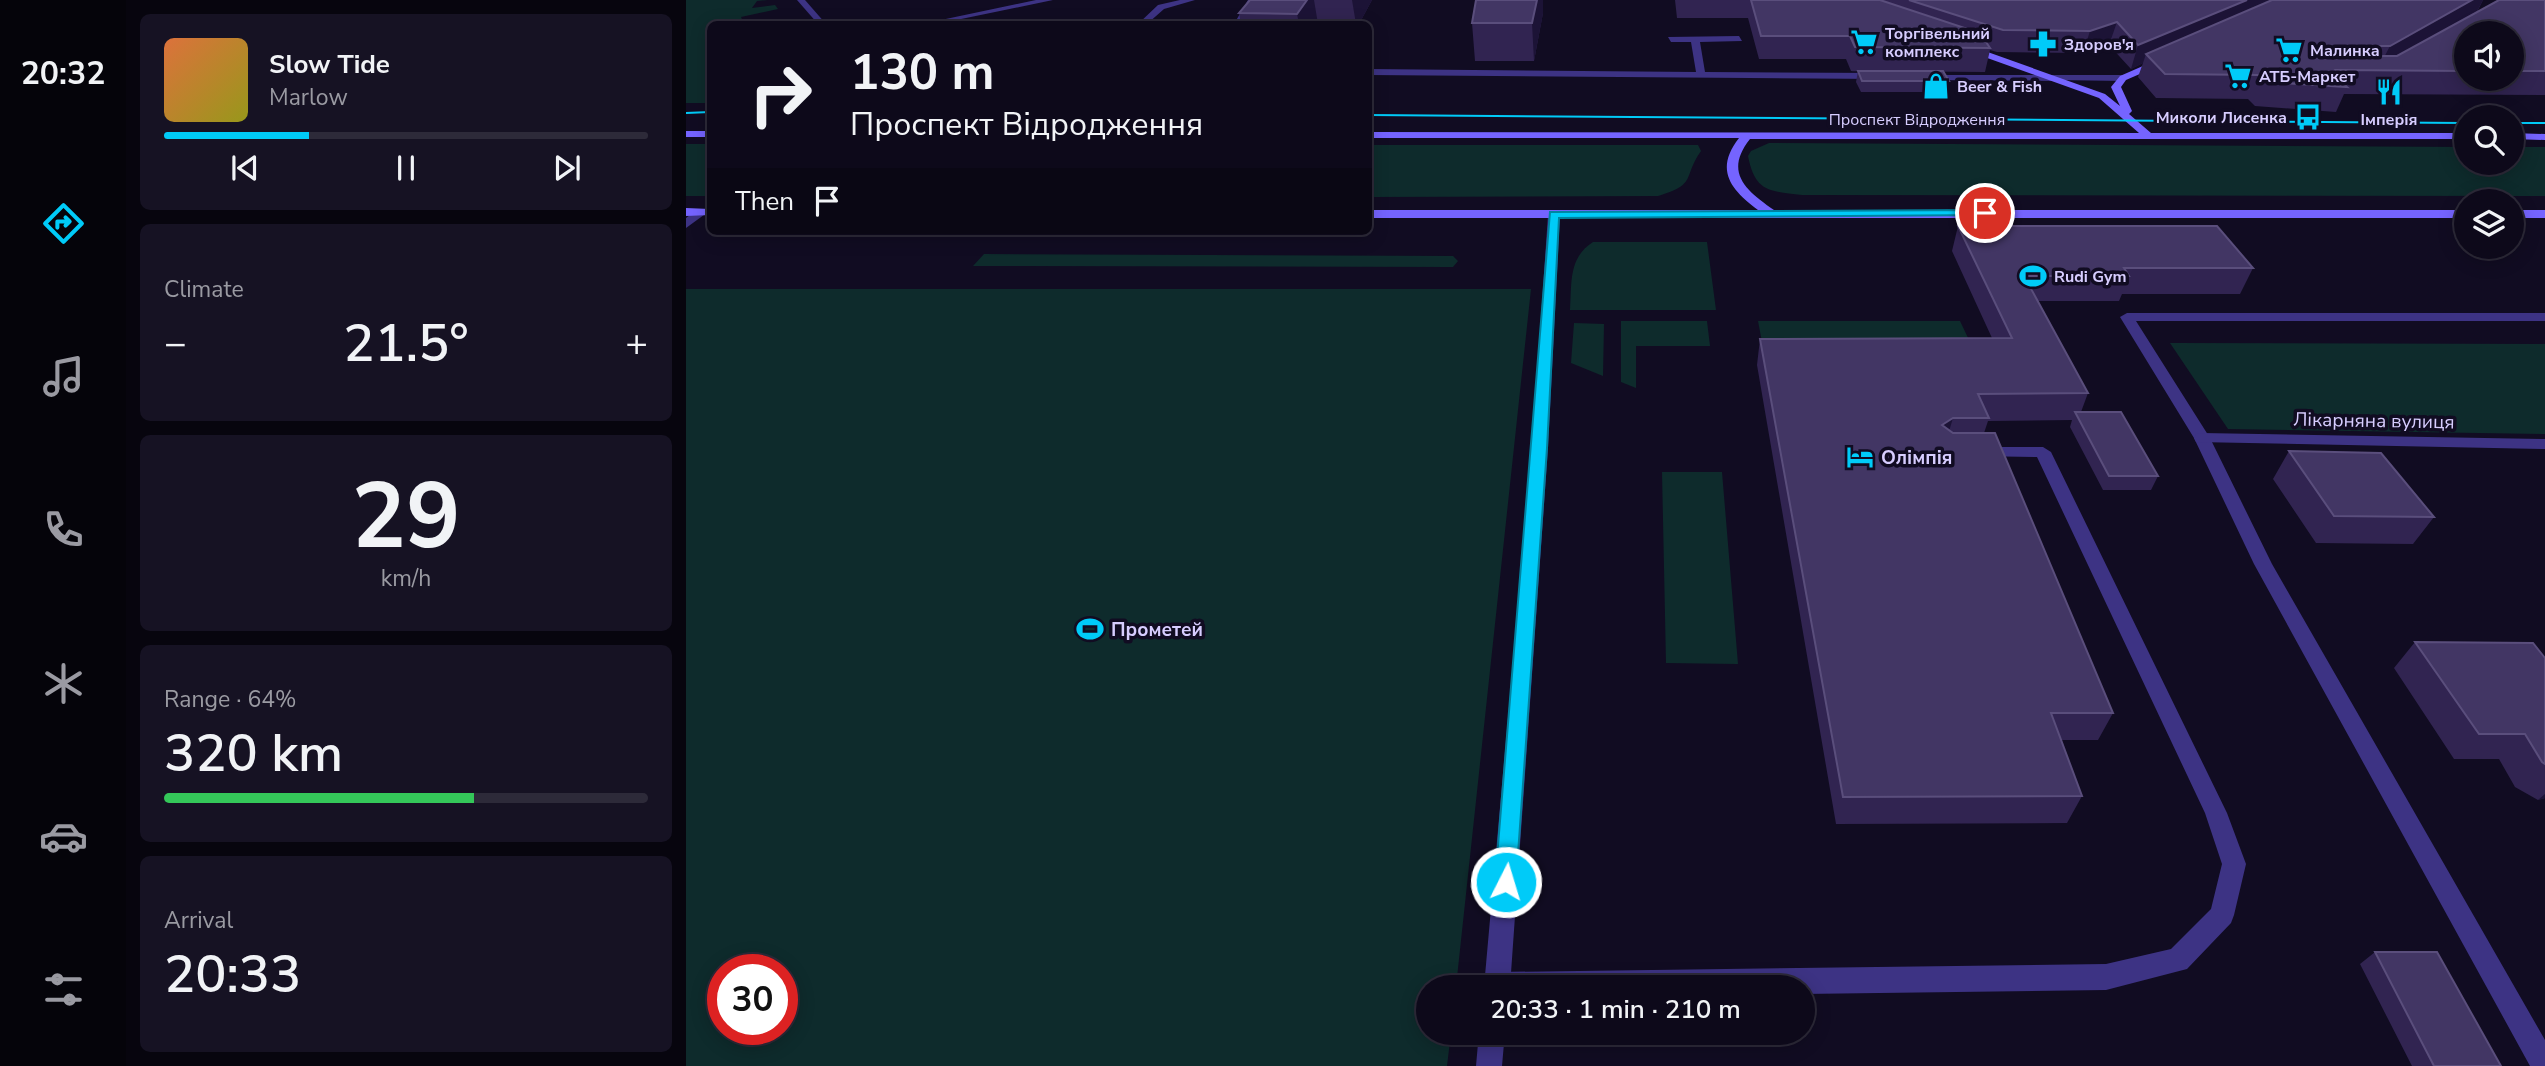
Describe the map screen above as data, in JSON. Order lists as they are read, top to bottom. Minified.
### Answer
{"streets":{"main road":["Проспект Відродження"],"street":["Лікарняна вулиця"]},"places":{"supermarket":["Торгівельний комплекс","Малинка","АТБ-Маркет"],"pharmacy":["Здоров'я"],"shop":["Beer & Fish"],"restaurant":["Імперія"],"bus stop":["Миколи Лисенка"],"sports":["Rudi Gym","Прометей"],"hotel":["Олімпія"]},"page":{"tabs":"20:32","turn":["130 m","Проспект Відродження"],"song":["Slow Tide","Marlow"],"then":"Then","tile":["Climate",["29","km/h"],["Range · 64%","320 km"],["Arrival","20:33"]],"heat":["−","21.5°","+"],"limit":"30","trip":"20:33 · 1 min · 210 m"}}
